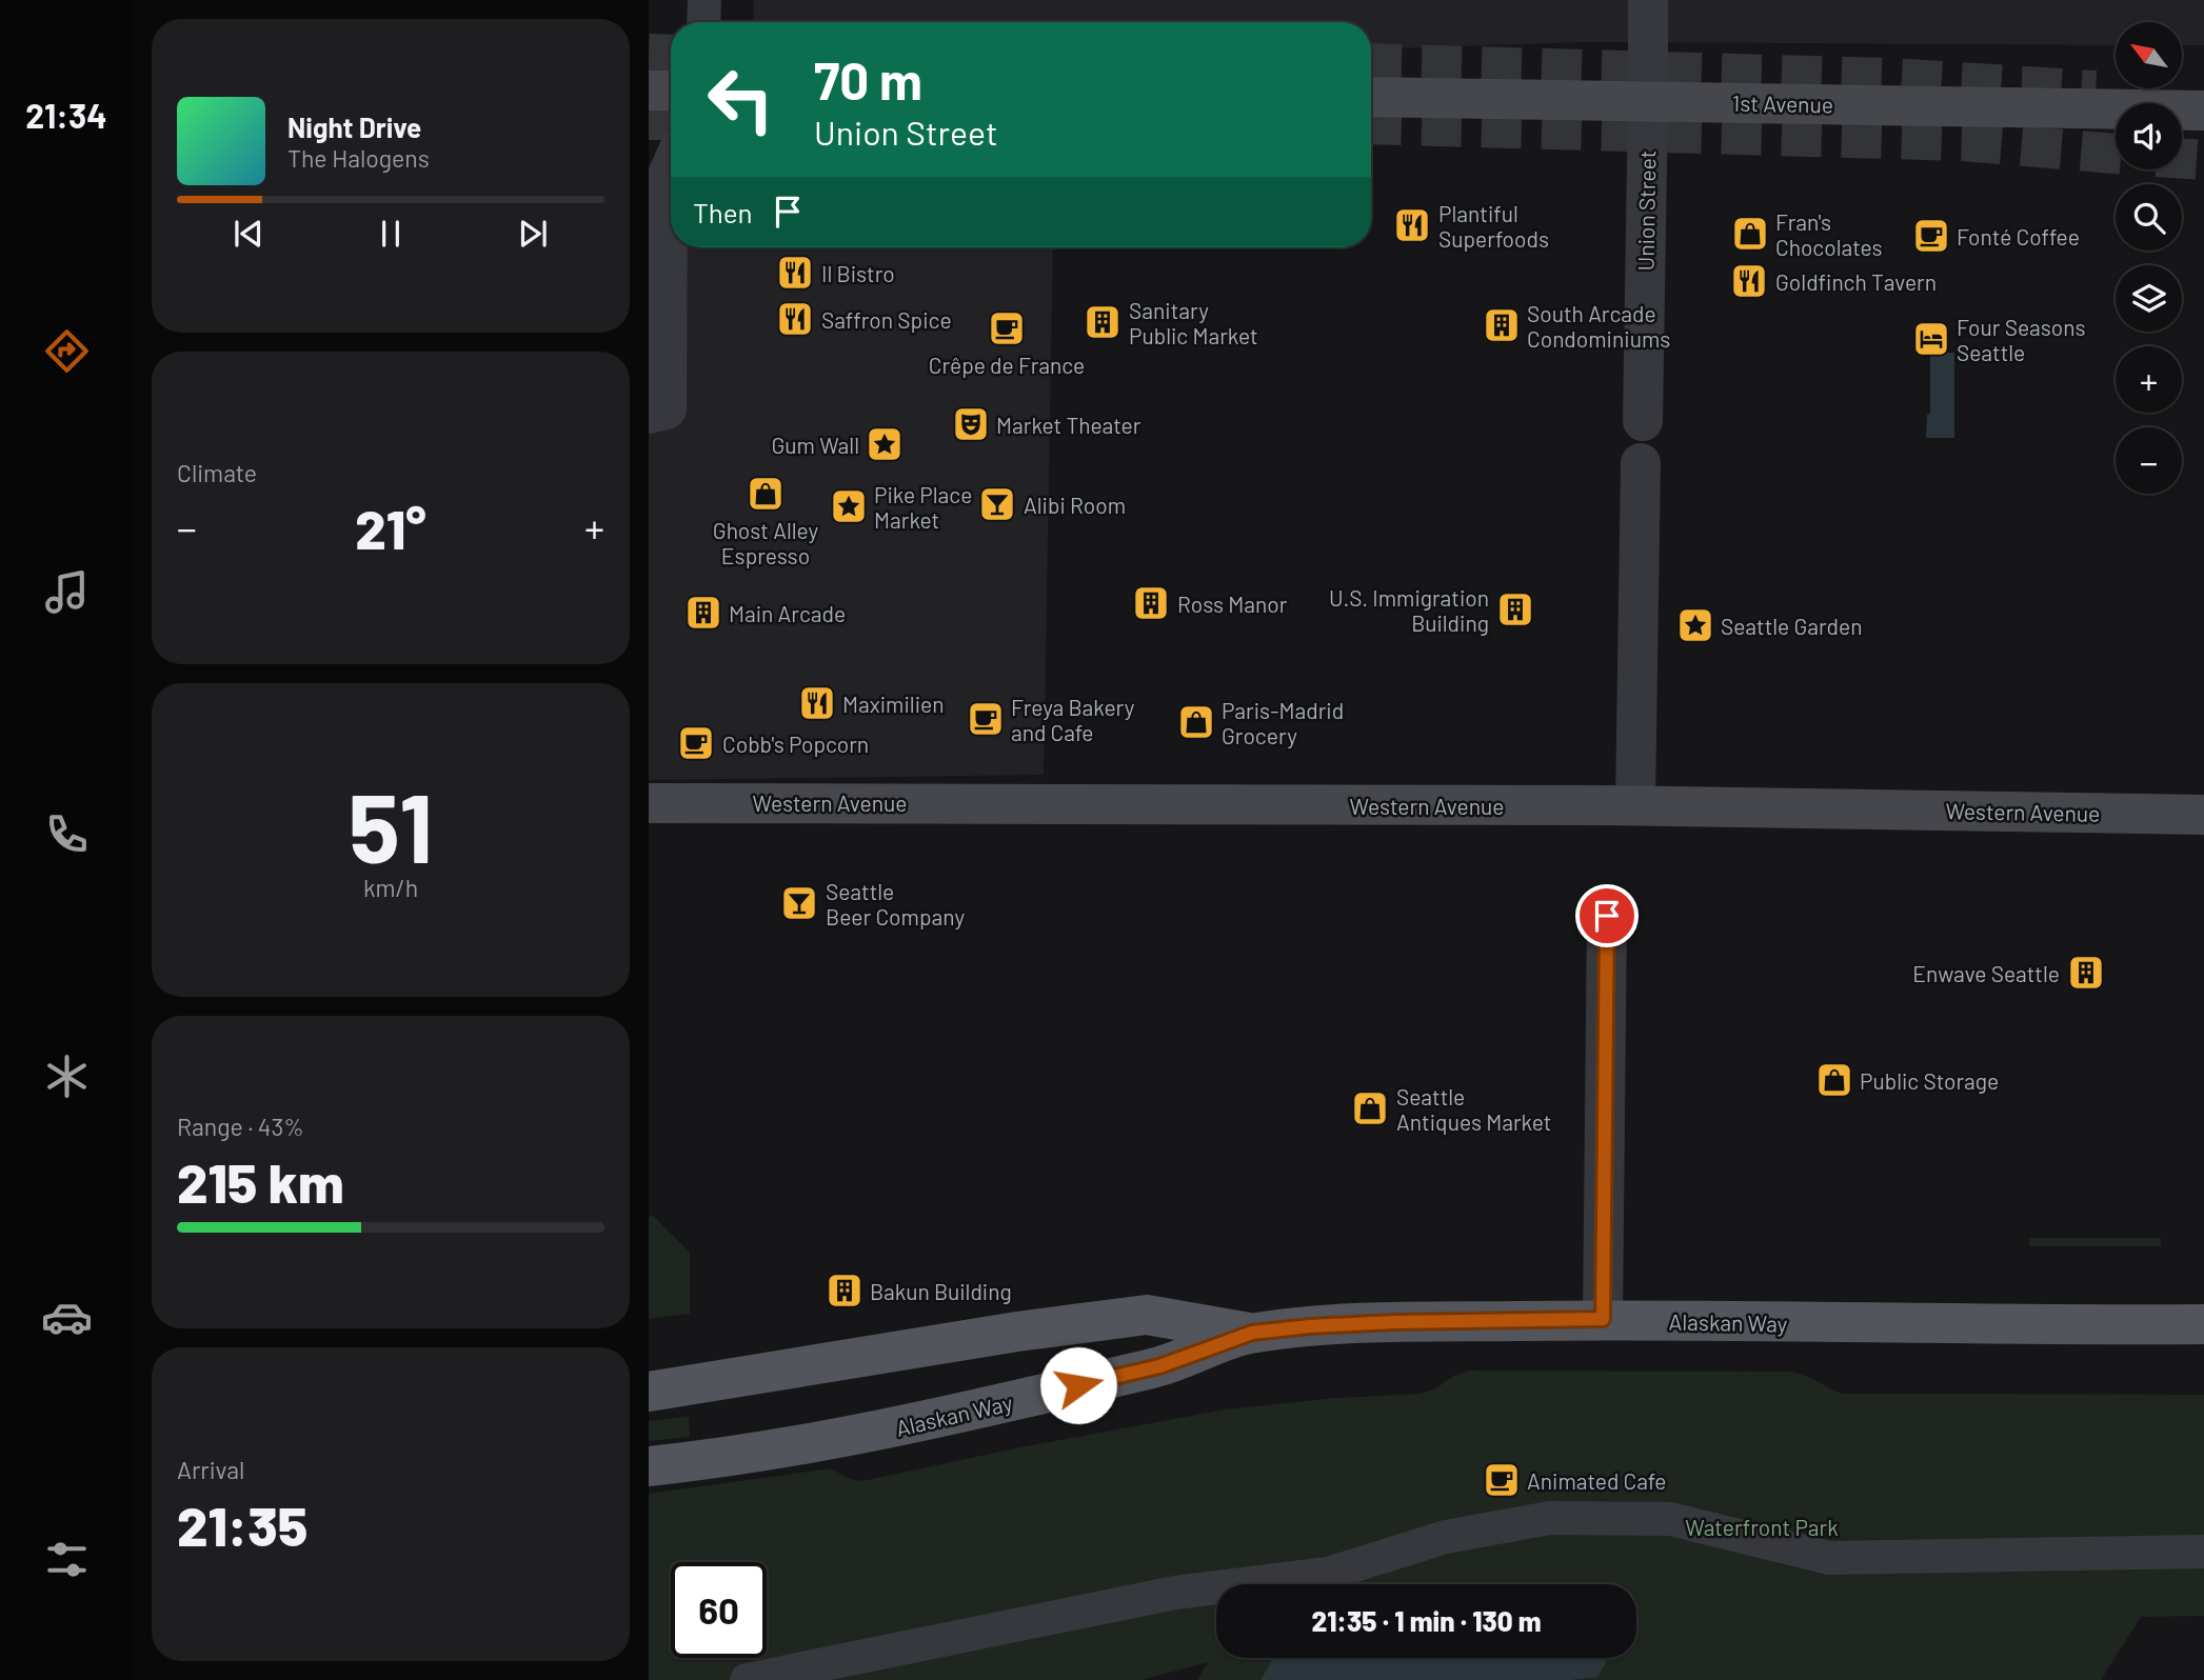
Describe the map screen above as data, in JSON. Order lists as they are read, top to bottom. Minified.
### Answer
{"streets":{"main road":["1st Avenue","Western Avenue","Alaskan Way"],"street":["Union Street"]},"crossings":[["1st Avenue","Union Street"]],"parks":["Waterfront Park"],"places":{"restaurant":["Plantiful Superfoods","Il Bistro","Goldfinch Tavern","Saffron Spice","Maximilien"],"shop":["Fran's Chocolates","Ghost Alley Espresso","Paris-Madrid Grocery","Public Storage","Seattle Antiques Market"],"cafe":["Fonté Coffee","Crêpe de France","Freya Bakery and Cafe","Cobb's Popcorn","Animated Cafe"],"building":["Sanitary Public Market","South Arcade Condominiums","Ross Manor","U.S. Immigration Building","Main Arcade","Enwave Seattle","Bakun Building"],"hotel":["Four Seasons Seattle"],"theatre":["Market Theater"],"place":["Gum Wall","Pike Place Market","Seattle Garden"],"bar":["Alibi Room","Seattle Beer Company"]},"north":"top left","page":{"tabs":"21:34","map_buttons":["+","−"],"turn":["70 m","Union Street"],"song":["Night Drive","The Halogens"],"then":"Then","tile":["Climate",["51","km/h"],["Range · 43%","215 km"],["Arrival","21:35"]],"heat":["−","21°","+"],"limit":"60","trip":"21:35 · 1 min · 130 m"}}
